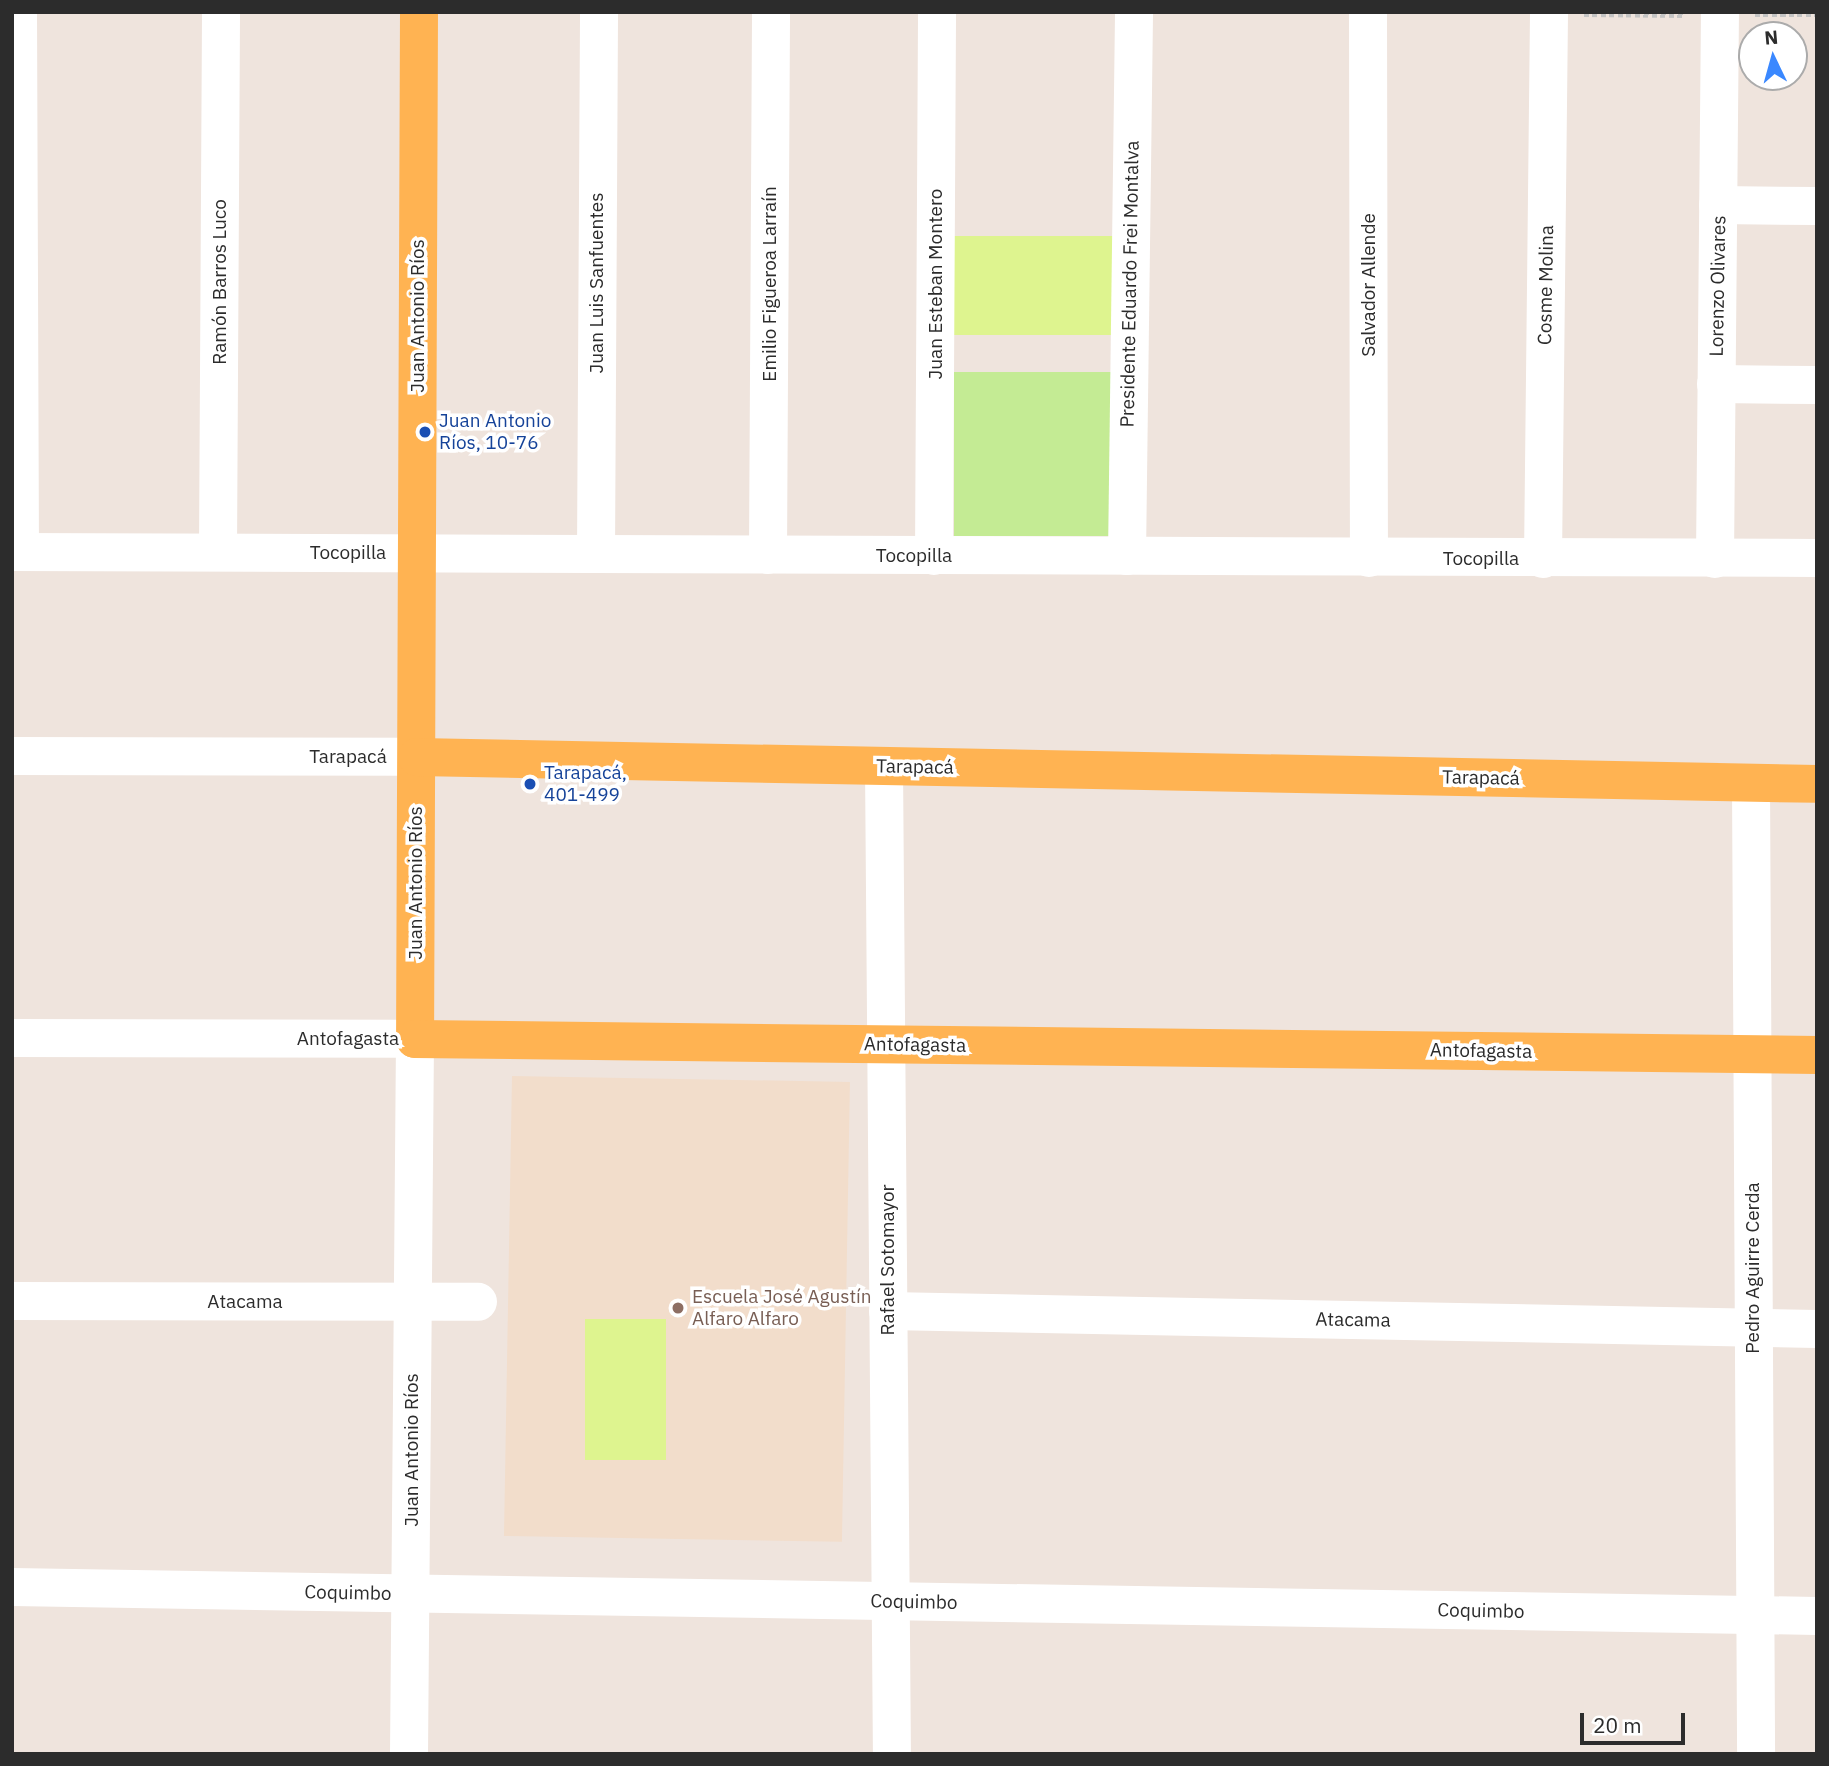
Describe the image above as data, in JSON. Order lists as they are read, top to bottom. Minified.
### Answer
{"streets":{"main road":["Juan Antonio Ríos","Tarapacá","Antofagasta"],"street":["Ramón Barros Luco","Juan Luis Sanfuentes","Emilio Figueroa Larraín","Juan Esteban Montero","Presidente Eduardo Frei Montalva","Salvador Allende","Cosme Molina","Lorenzo Olivares","Tocopilla","Rafael Sotomayor","Pedro Aguirre Cerda","Atacama","Coquimbo"]},"crossings":[["Ramón Barros Luco","Tocopilla"],["Juan Luis Sanfuentes","Tocopilla"],["Emilio Figueroa Larraín","Tocopilla"],["Juan Esteban Montero","Tocopilla"],["Presidente Eduardo Frei Montalva","Tocopilla"],["Salvador Allende","Tocopilla"],["Cosme Molina","Tocopilla"],["Lorenzo Olivares","Tocopilla"],["Juan Antonio Ríos","Tocopilla"],["Juan Antonio Ríos","Tarapacá"],["Juan Antonio Ríos","Antofagasta"],["Juan Antonio Ríos","Atacama"],["Juan Antonio Ríos","Coquimbo"],["Tarapacá","Rafael Sotomayor"],["Tarapacá","Pedro Aguirre Cerda"],["Antofagasta","Rafael Sotomayor"],["Antofagasta","Pedro Aguirre Cerda"],["Rafael Sotomayor","Atacama"],["Rafael Sotomayor","Coquimbo"],["Pedro Aguirre Cerda","Atacama"],["Pedro Aguirre Cerda","Coquimbo"]],"places":["Juan Antonio Ríos, 10-76","Tarapacá, 401-499","Escuela José Agustín Alfaro Alfaro"],"scale_bar":"20 m","north":"top"}
